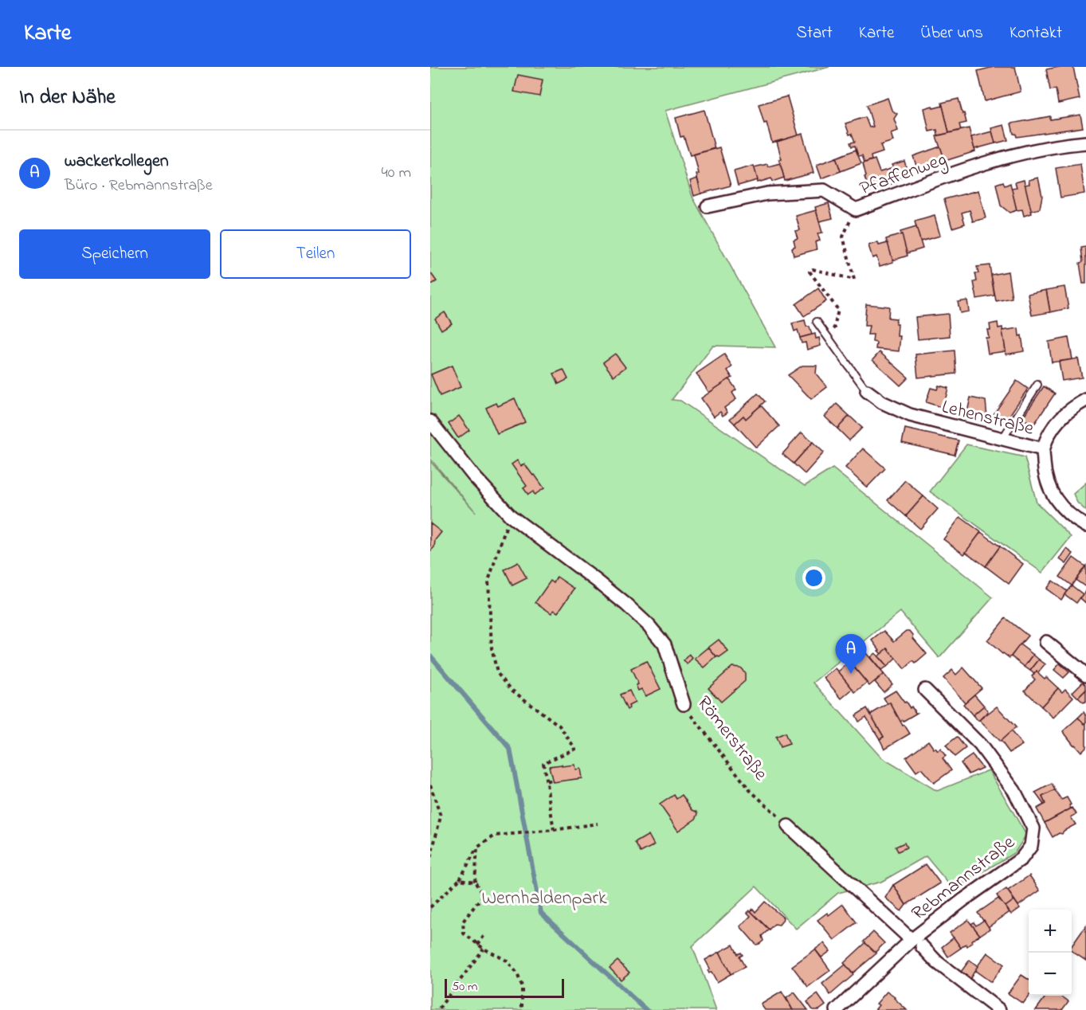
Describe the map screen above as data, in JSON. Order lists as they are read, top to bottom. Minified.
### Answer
{"streets":{"street":["Pfaffenweg","Lehenstraße","Römerstraße","Rebmannstraße"]},"parks":["Wernhaldenpark"],"scale_bar":"50 m","page":{"header":"Karte","nav":["Start","Karte","Über uns","Kontakt"],"heading":"In der Nähe","list":[{"mark":"A","name":"wackerkollegen","note":"Büro · Rebmannstraße","value":"40 m"}],"buttons":["Speichern","Teilen"],"pins":"A","map_buttons":["+","−"],"scale":"50 m"}}
